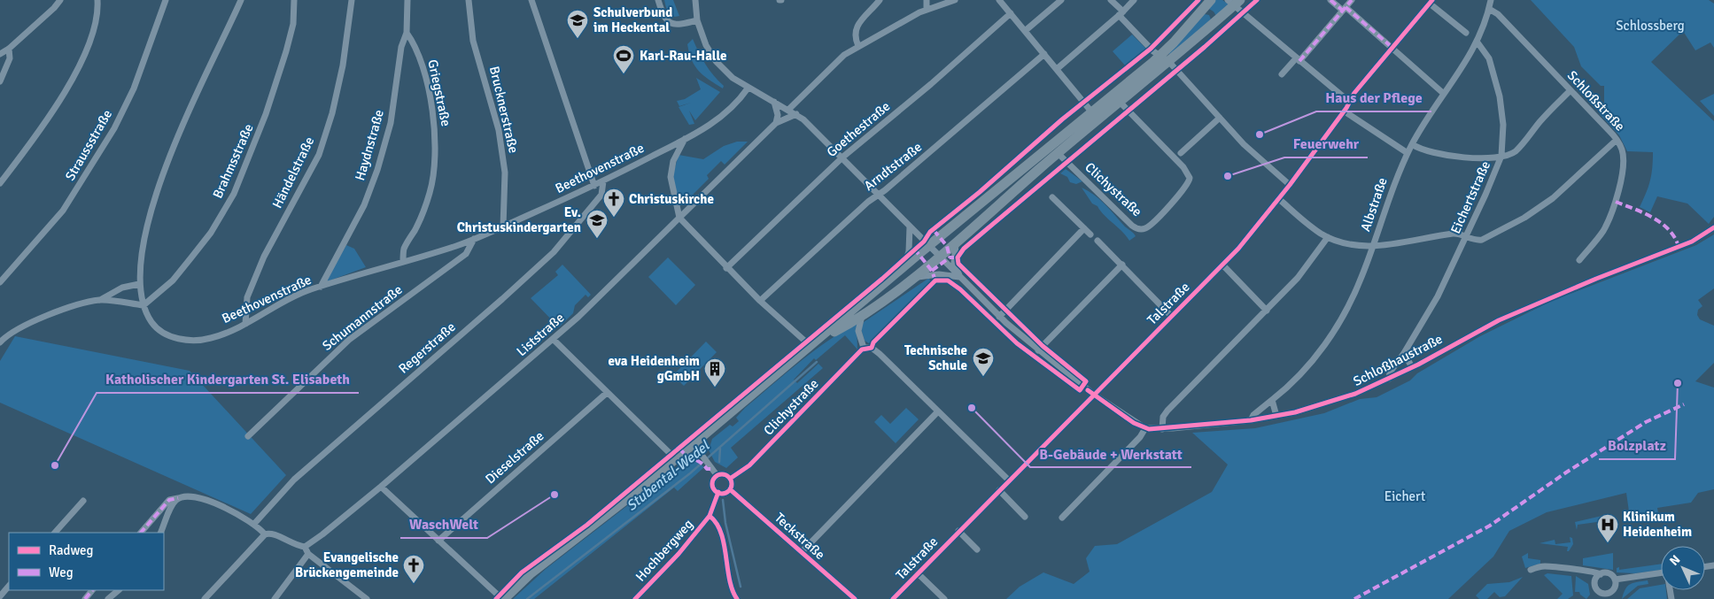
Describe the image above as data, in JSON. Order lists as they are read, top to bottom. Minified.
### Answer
{"streets":{"street":["Griegstraße","Schloßstraße","Brucknerstraße","Goethestraße","Straussstraße","Haydnstraße","Brahmsstraße","Arndtstraße","Beethovenstraße","Händelstraße","Clichystraße","Eichertstraße","Albstraße","Talstraße","Schumannstraße","Liststraße","Regerstraße","Schloßhaustraße","Dieselstraße","Teckstraße","Hochbergweg"]},"crossings":[["Griegstraße","Haydnstraße"],["Griegstraße","Beethovenstraße"],["Schloßstraße","Albstraße"],["Brucknerstraße","Beethovenstraße"],["Haydnstraße","Beethovenstraße"],["Brahmsstraße","Beethovenstraße"],["Beethovenstraße","Händelstraße"],["Beethovenstraße","Schumannstraße"],["Beethovenstraße","Regerstraße"],["Clichystraße","Teckstraße"],["Clichystraße","Hochbergweg"],["Eichertstraße","Albstraße"],["Eichertstraße","Schloßhaustraße"],["Albstraße","Schloßhaustraße"],["Teckstraße","Hochbergweg"]],"water":["Stubental-Wedel"],"parks":["Schlossberg","Eichert"],"places":{"school or university":["Schulverbund im Heckental","Ev. Christuskindergarten","Technische Schule"],"sports":["Karl-Rau-Halle"],"other":["Haus der Pflege","Feuerwehr","Bolzplatz","B-Gebäude + Werkstatt","Katholischer Kindergarten St. Elisabeth","WaschWelt"],"church":["Christuskirche","Evangelische Brückengemeinde"],"building":["eva Heidenheim gGmbH"],"hospital":["Klinikum Heidenheim"]},"legend":["Radweg","Weg"],"north":"top left"}
